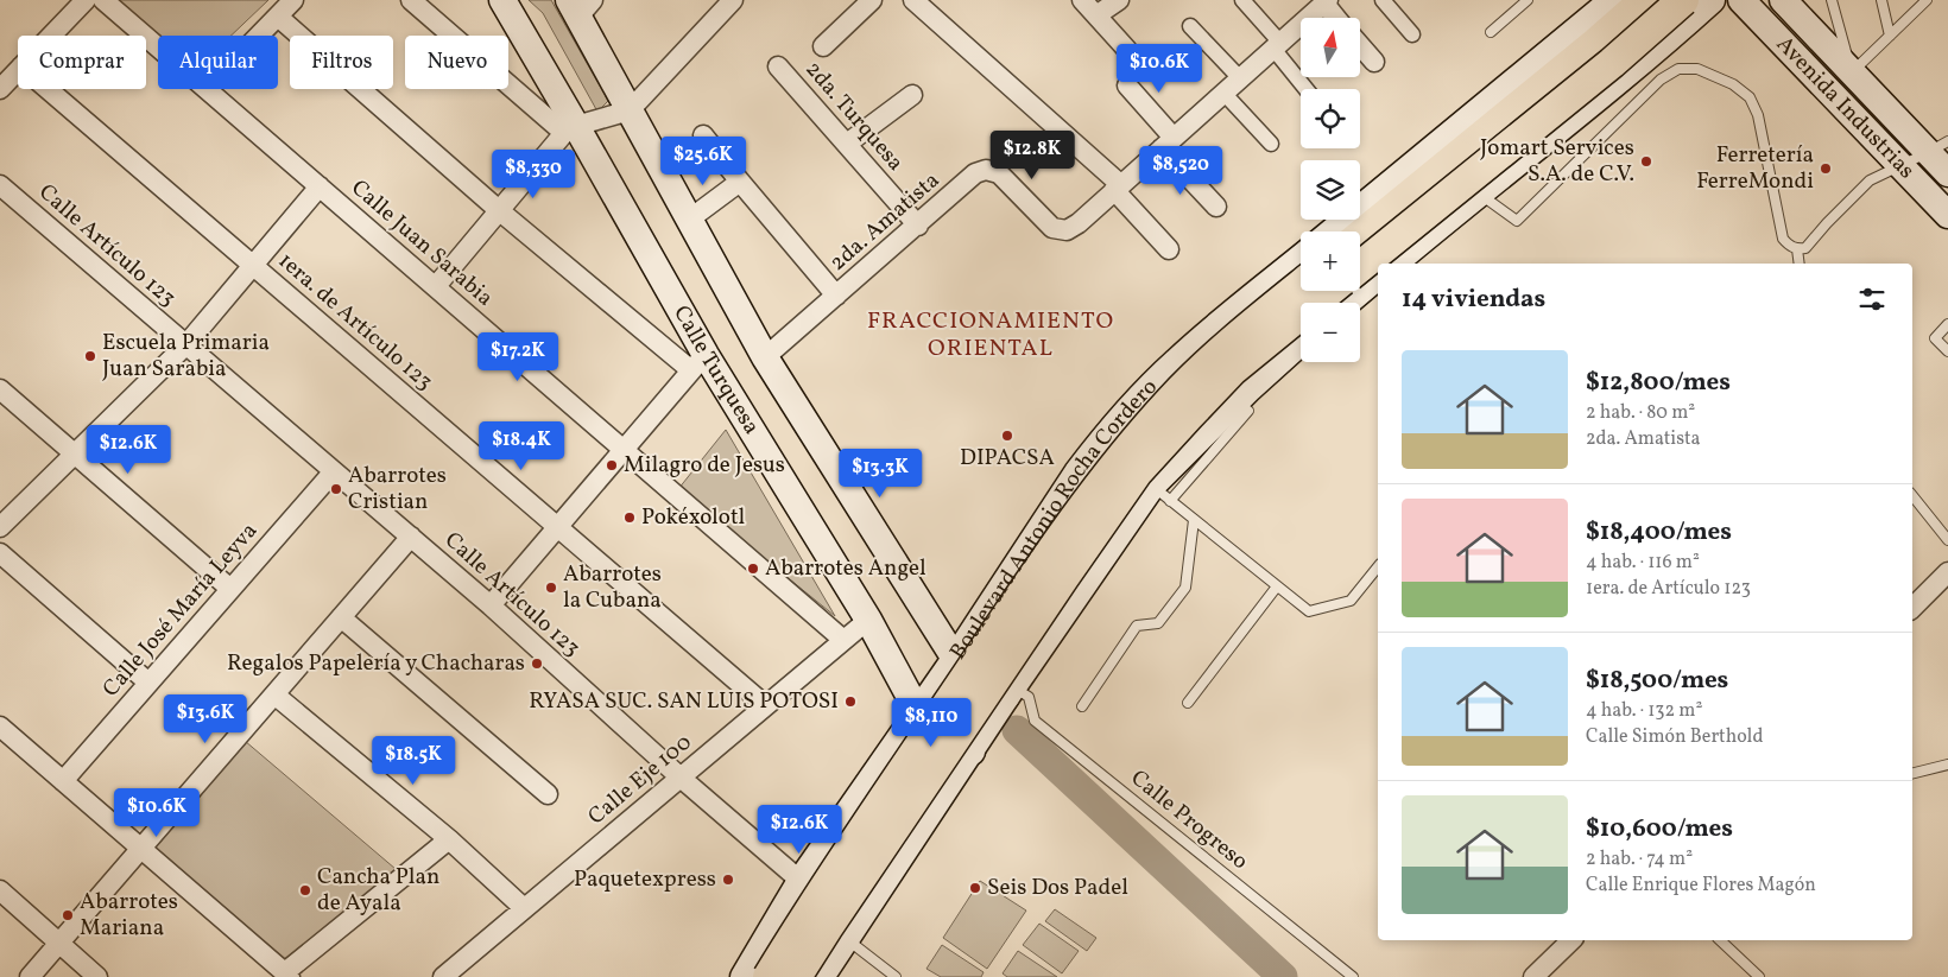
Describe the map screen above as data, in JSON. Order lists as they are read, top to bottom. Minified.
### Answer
{"streets":{"highway":["Boulevard Antonio Rocha Cordero"],"main road":["Avenida Industrias","Calle Turquesa"],"street":["2da. Turquesa","2da. Amatista","Calle Juan Sarabia","Calle Artículo 123","1era. de Artículo 123","Calle José María Leyva","Calle Eje 100"],"lane":["Calle Progreso"]},"crossings":[["2da. Turquesa","2da. Amatista"],["Calle Juan Sarabia","Calle Eje 100"],["Calle Artículo 123","Boulevard Antonio Rocha Cordero"],["Calle Artículo 123","Calle José María Leyva"],["Calle Artículo 123","Calle Eje 100"],["1era. de Artículo 123","Calle Eje 100"],["Calle Turquesa","Boulevard Antonio Rocha Cordero"],["Calle Turquesa","Calle Eje 100"]],"districts":["FRACCIONAMIENTO ORIENTAL"],"places":["Jomart Services S.A. de C.V.","Ferretería FerreMondi","Escuela Primaria Juan Sarabia","DIPACSA","Milagro de Jesus","Abarrotes Cristian","Pokéxolotl","Abarrotes Angel","Abarrotes la Cubana","Regalos Papelería y Chacharas","RYASA SUC. SAN LUIS POTOSI","Paquetexpress","Seis Dos Padel","Cancha Plan de Ayala","Abarrotes Mariana"],"north":"top","page":{"map_buttons":["+","−"],"chip":["Comprar","Alquilar","Filtros","Nuevo"],"price":["$10.6K","$12.8K","$25.6K","$8,520","$8,330","$17.2K","$18.4K","$12.6K","$13.3K","$13.6K","$8,110","$18.5K","$10.6K","$12.6K"],"heading":"14 viviendas","list":[{"name":"$12,800/mes","note":"2 hab. · 80 m² · 2da. Amatista"},{"name":"$18,400/mes","note":"4 hab. · 116 m² · 1era. de Artículo 123"},{"name":"$18,500/mes","note":"4 hab. · 132 m² · Calle Simón Berthold"},{"name":"$10,600/mes","note":"2 hab. · 74 m² · Calle Enrique Flores Magón"}]}}
